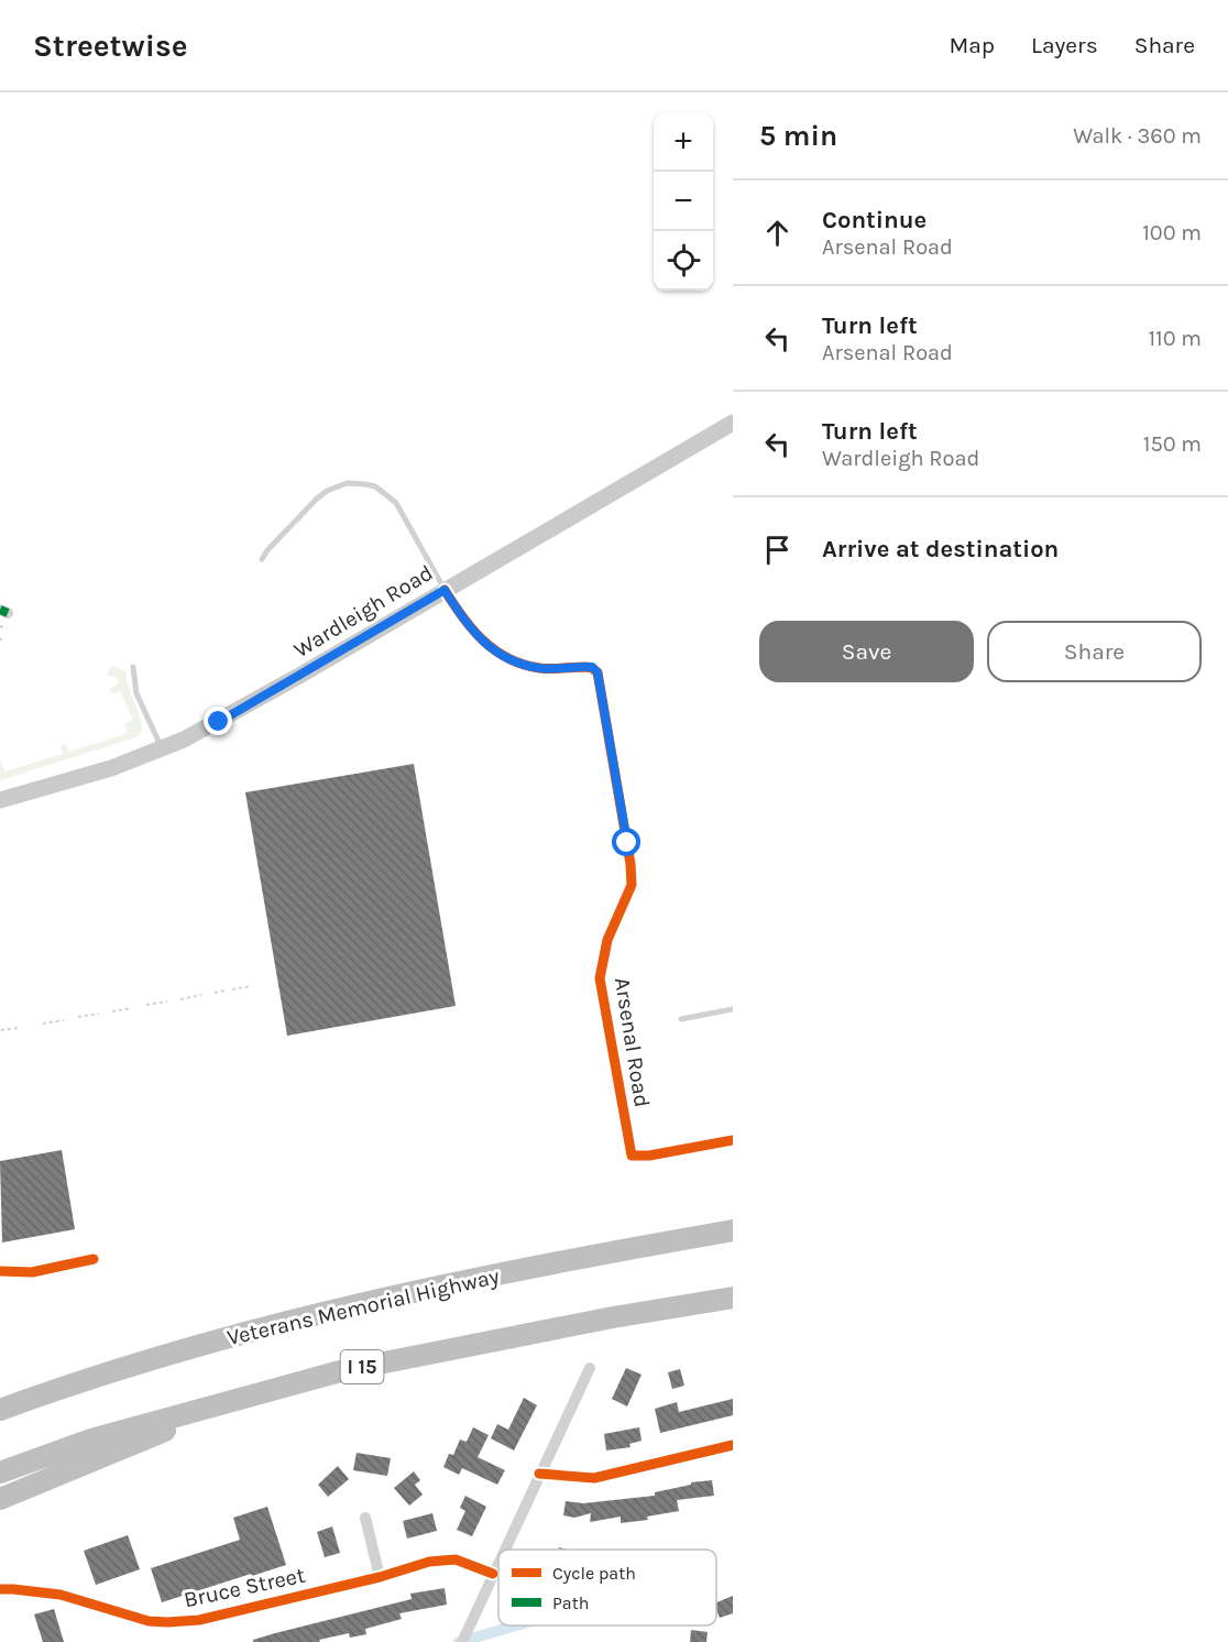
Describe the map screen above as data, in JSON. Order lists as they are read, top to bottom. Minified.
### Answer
{"streets":{"highway":["Veterans Memorial Highway","I 15"],"main road":["Wardleigh Road"],"street":["Arsenal Road","Bruce Street"]},"crossings":[["Wardleigh Road","Arsenal Road"]],"legend":["Cycle path","Path"],"page":{"header":"Streetwise","nav":["Map","Layers","Share"],"heading":["5 min","Walk · 360 m"],"map_buttons":["+","−"],"list":[["Continue","Arsenal Road","100 m"],["Turn left","Arsenal Road","110 m"],["Turn left","Wardleigh Road","150 m"],"Arrive at destination"],"buttons":["Save","Share"]}}
